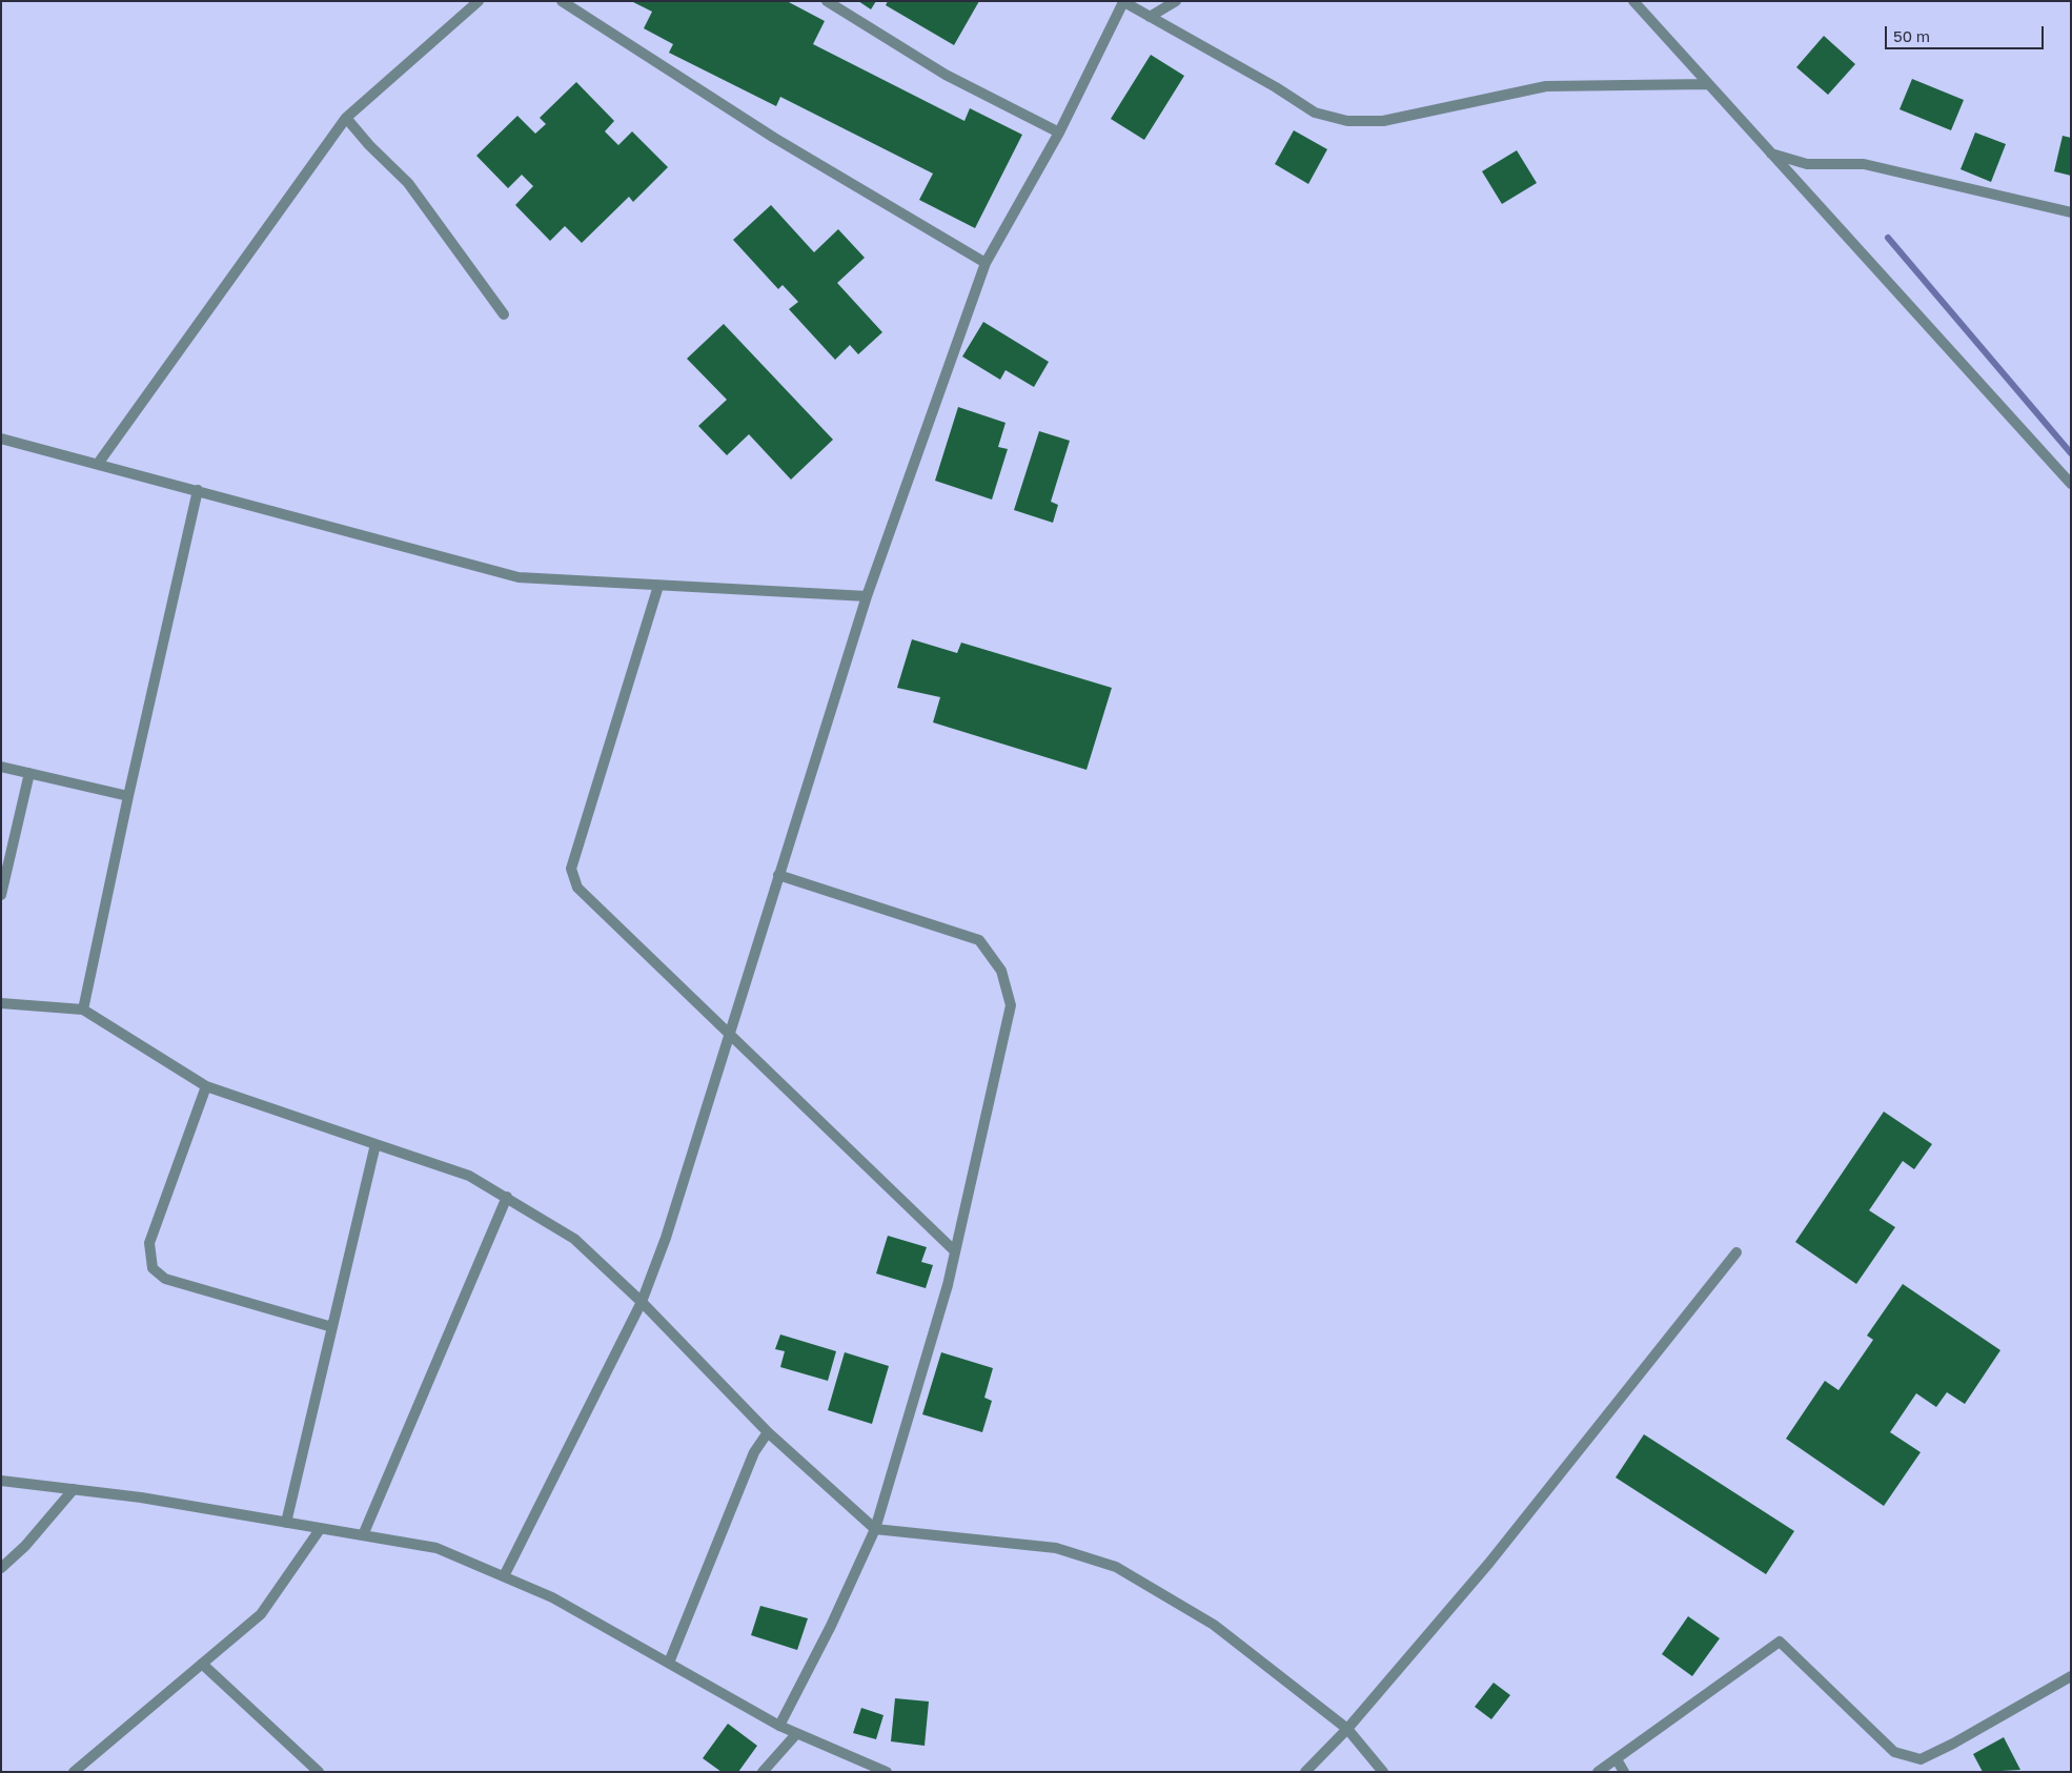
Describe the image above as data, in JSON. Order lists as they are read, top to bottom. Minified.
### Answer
{"scale_bar":"50 m"}
